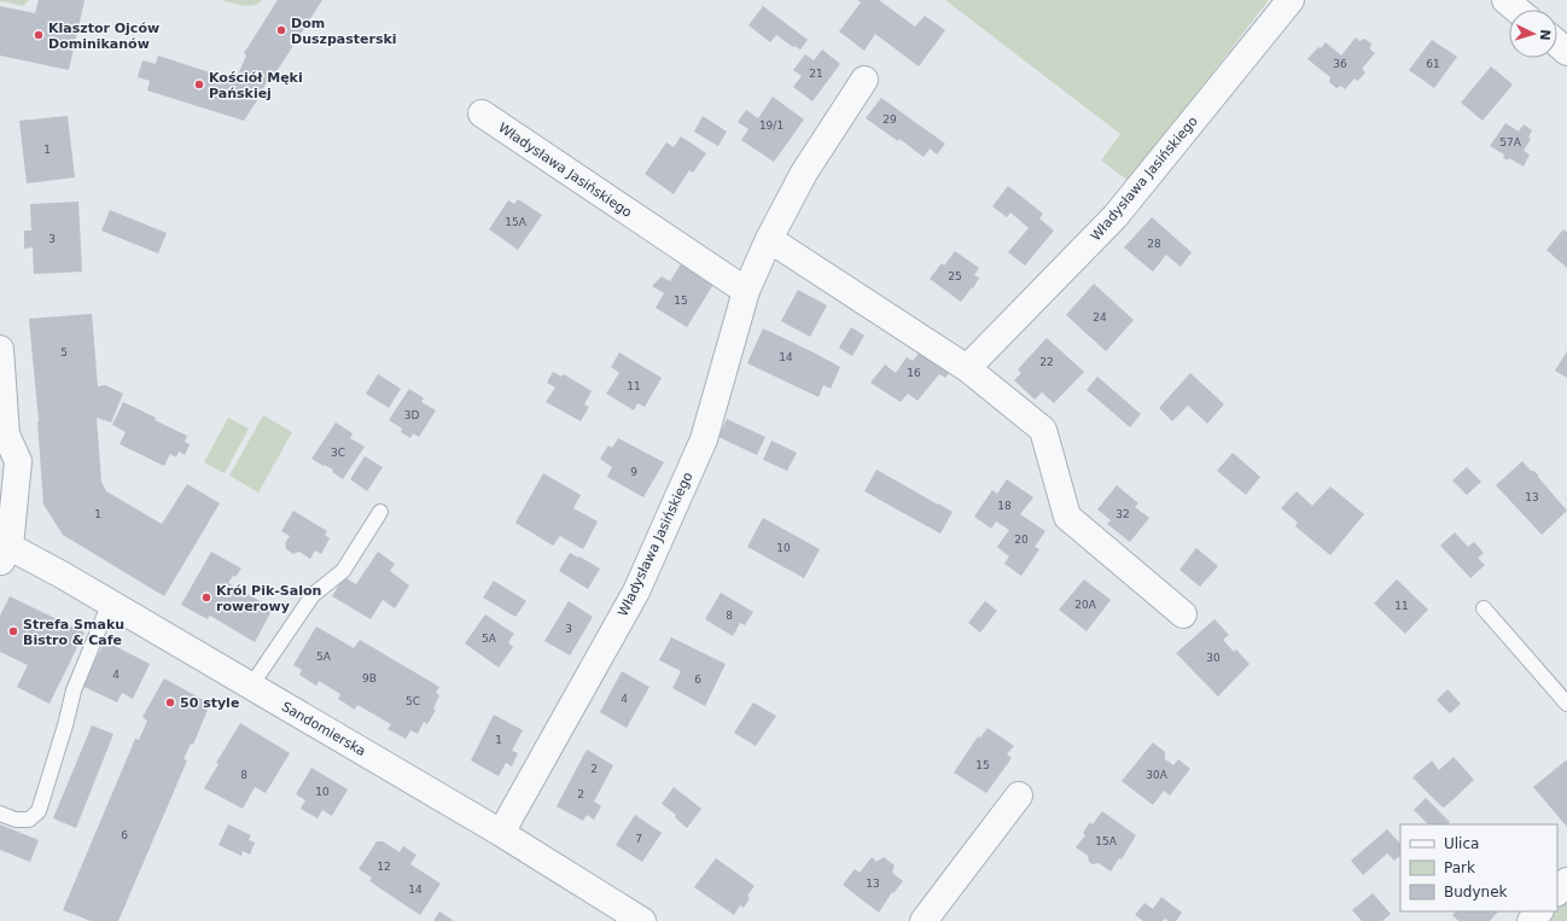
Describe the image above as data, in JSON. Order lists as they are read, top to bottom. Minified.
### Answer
{"streets":{"street":["Władysława Jasińskiego","Sandomierska"]},"crossings":[["Władysława Jasińskiego","Sandomierska"]],"places":["Dom Duszpasterski","Klasztor Ojców Dominikanów","Kościół Męki Pańskiej","Król Pik-Salon rowerowy","Strefa Smaku Bistro & Cafe","50 style"],"house_numbers":["36","61","21","29","19/1","57A","1","15A","3","28","25","15","24","5","14","22","16","11","3D","3C","9","13","18","1","32","20","10","20A","11","8","3","5A","5A","30","4","9B","6","4","5C","1","15","2","8","30A","10","2","6","7","15A","12","13","14"],"legend":["Ulica","Park","Budynek"],"north":"right"}
